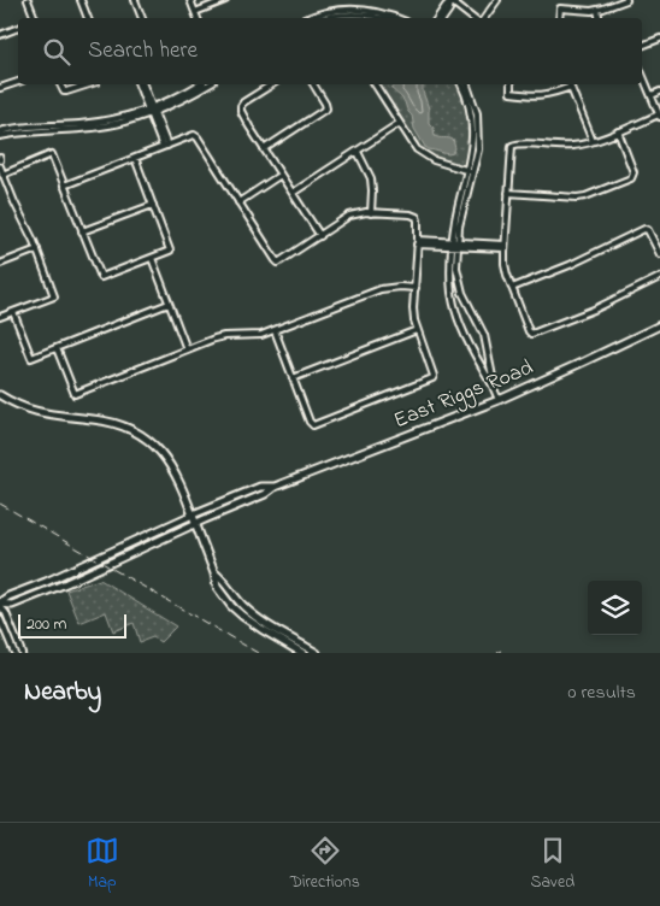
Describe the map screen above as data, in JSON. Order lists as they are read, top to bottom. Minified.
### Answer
{"streets":{"main road":["East Riggs Road"]},"scale_bar":"200 m","page":{"search":"Search here","scale":"200 m","heading":["Nearby","0 results"],"nav":["Map","Directions","Saved"]}}
